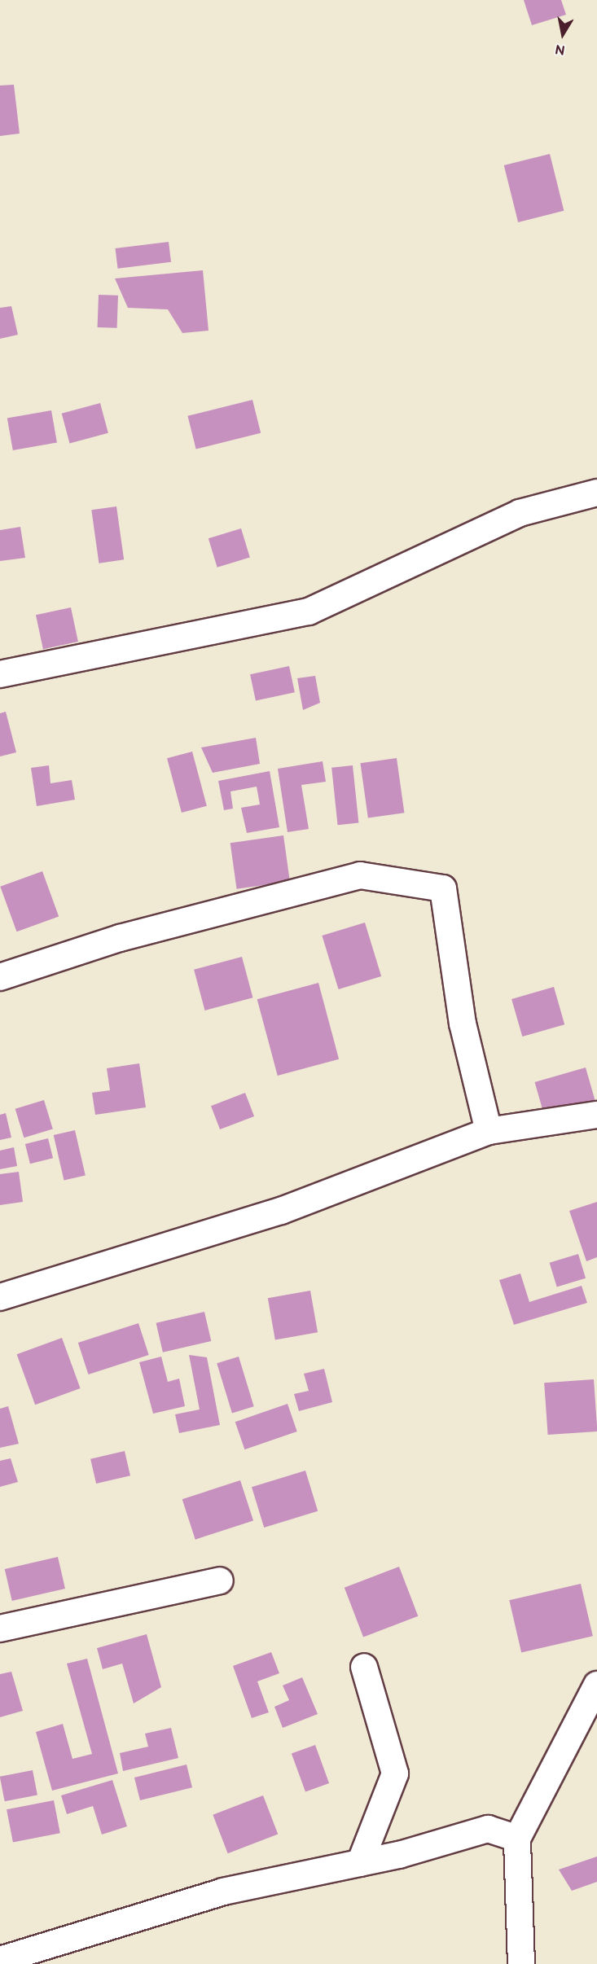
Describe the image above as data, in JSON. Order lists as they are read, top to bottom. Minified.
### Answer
{"north":"bottom"}
